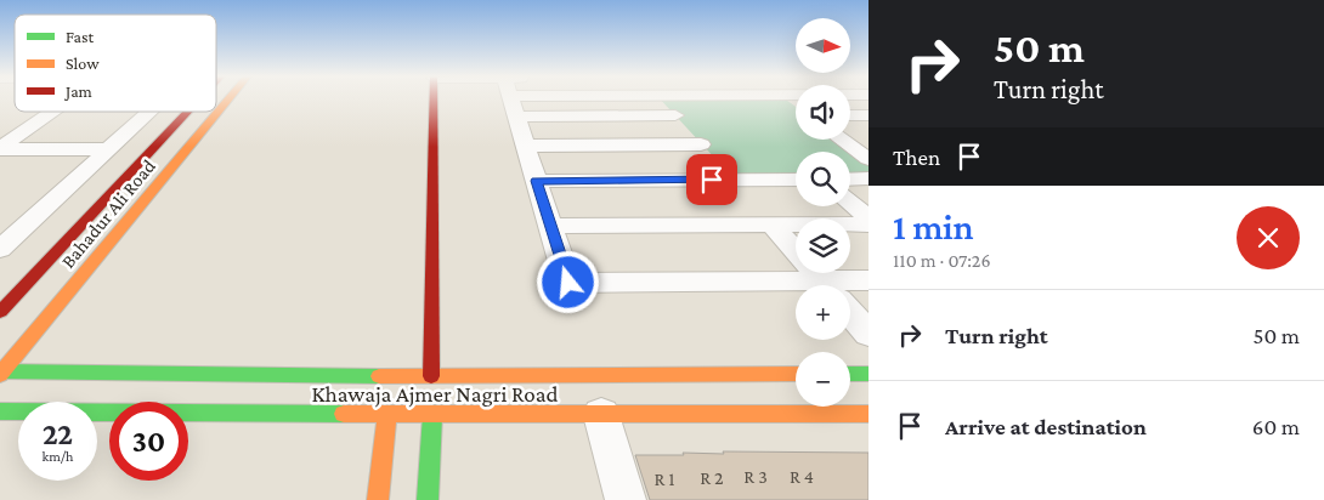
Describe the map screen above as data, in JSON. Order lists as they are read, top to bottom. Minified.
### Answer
{"streets":{"street":["Bahadur Ali Road","Khawaja Ajmer Nagri Road"]},"crossings":[["Bahadur Ali Road","Khawaja Ajmer Nagri Road"]],"house_numbers":["R 3","R 4","R 2","R 1"],"legend":["Fast","Slow","Jam"],"north":"right","page":{"turn":["50 m","Turn right"],"map_buttons":["+","−"],"then":"Then","heading":["1 min","110 m · 07:26"],"list":[{"name":"Turn right","value":"50 m"},{"name":"Arrive at destination","value":"60 m"}],"speed":"22 km/h","limit":"30"}}
